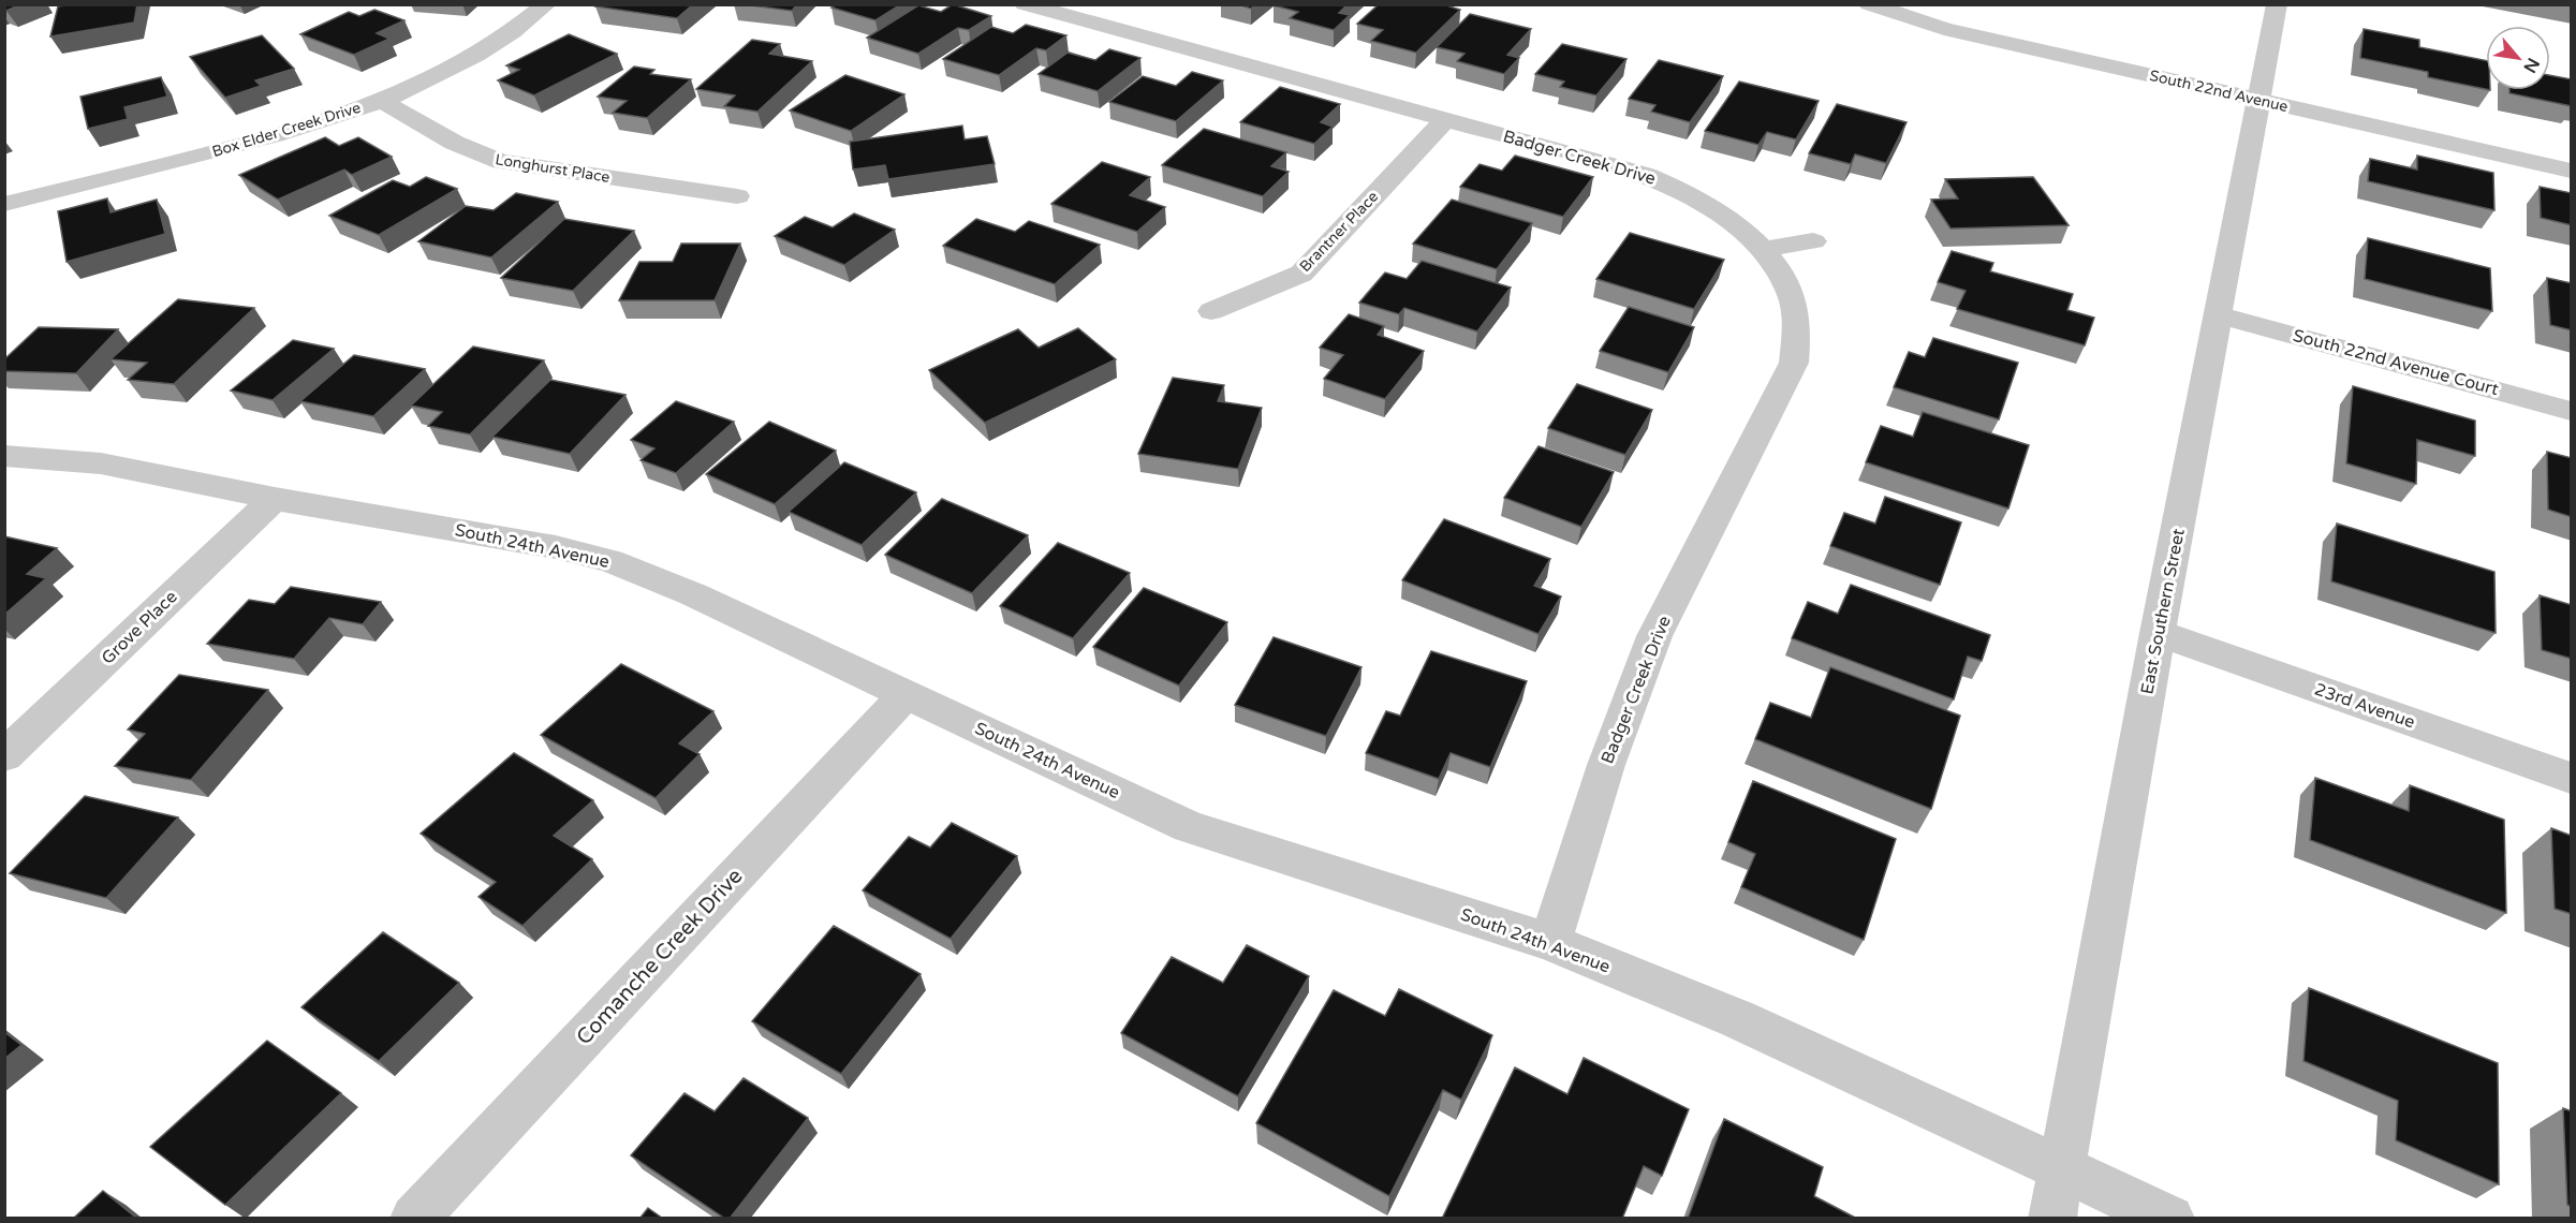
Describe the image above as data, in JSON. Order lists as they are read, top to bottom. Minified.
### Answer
{"streets":{"street":["South 22nd Avenue","Box Elder Creek Drive","Badger Creek Drive","Longhurst Place","Brantner Place","South 22nd Avenue Court","South 24th Avenue","East Southern Street","Grove Place","23rd Avenue","Comanche Creek Drive"]},"crossings":[["South 22nd Avenue","East Southern Street"],["Box Elder Creek Drive","Longhurst Place"],["Badger Creek Drive","Brantner Place"],["Badger Creek Drive","South 24th Avenue"],["South 22nd Avenue Court","East Southern Street"],["South 24th Avenue","East Southern Street"],["South 24th Avenue","Grove Place"],["South 24th Avenue","Comanche Creek Drive"],["East Southern Street","23rd Avenue"]],"north":"bottom right"}
